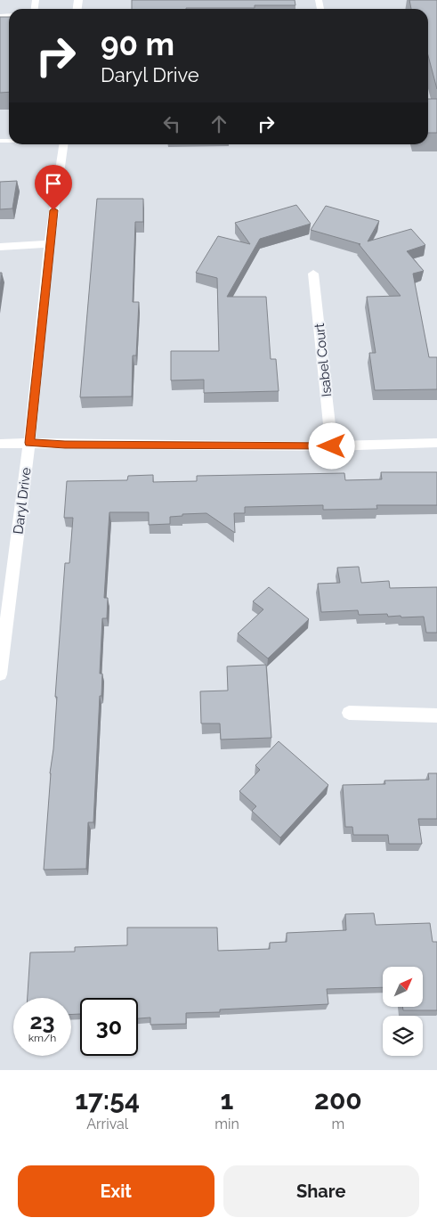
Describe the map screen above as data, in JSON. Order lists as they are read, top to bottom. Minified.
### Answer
{"streets":{"street":["Isabel Court","Daryl Drive"]},"north":"top right","page":{"turn":["90 m","Daryl Drive"],"speed":"23 km/h","limit":"30","eta":["17:54","Arrival","1","min","200","m"],"buttons":["Exit","Share"]}}
